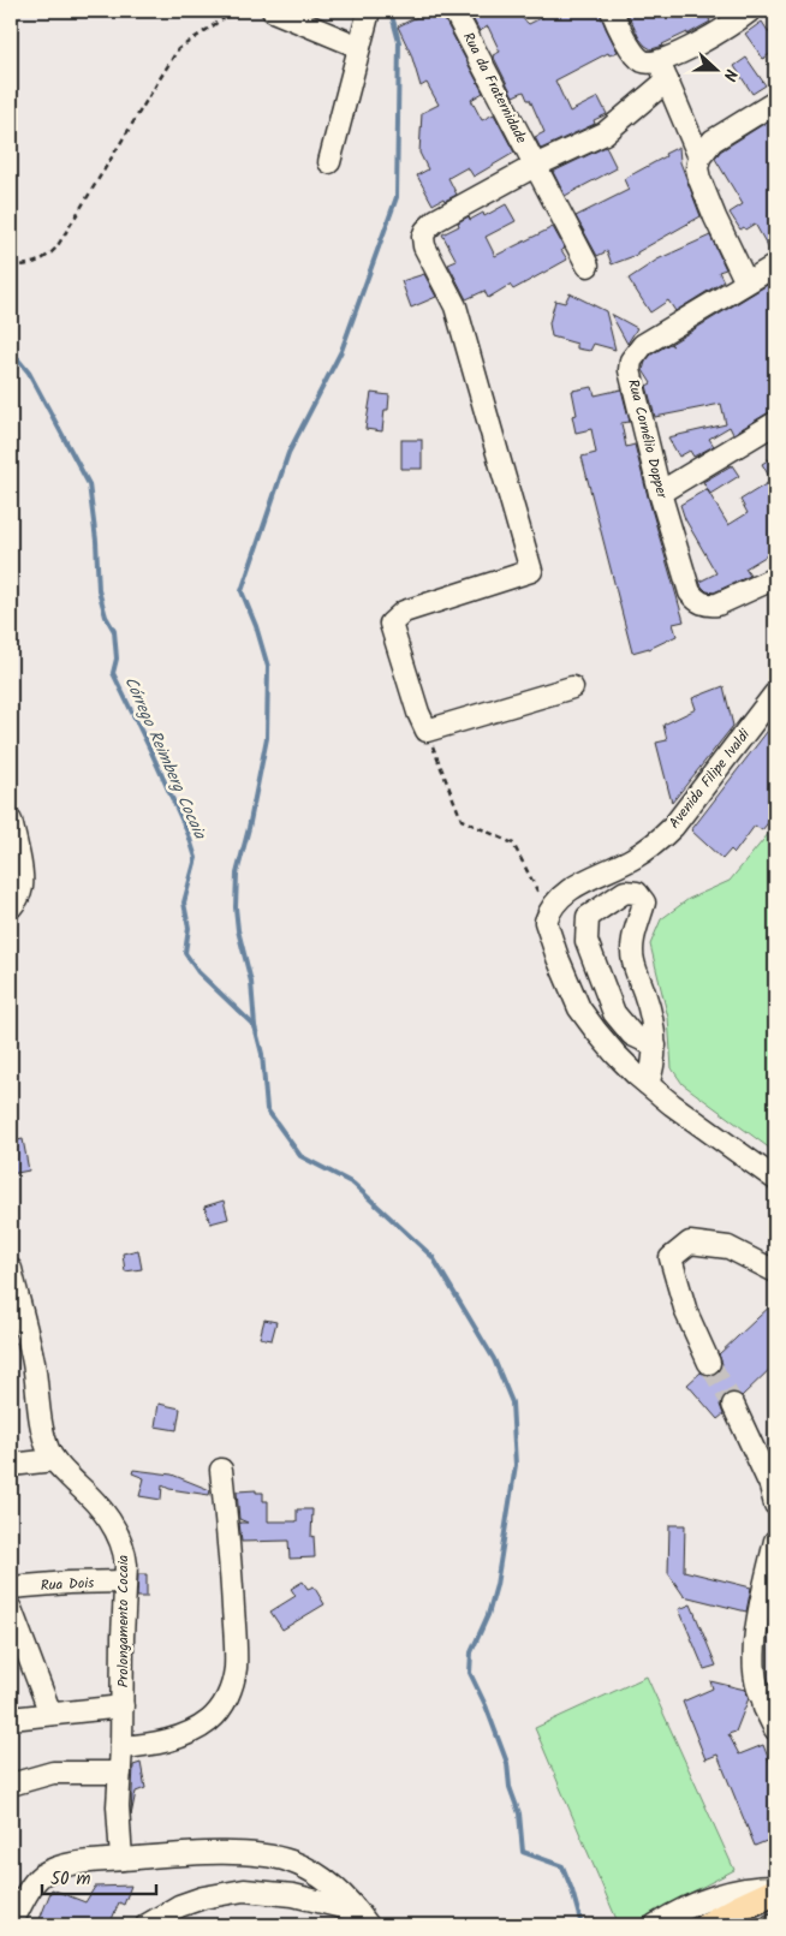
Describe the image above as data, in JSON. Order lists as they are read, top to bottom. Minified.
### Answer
{"streets":{"street":["Rua da Fraternidade","Rua Cornélio Dopper","Avenida Filipe Ivaldi","Rua Dois","Prolongamento Cocaia"]},"crossings":[["Rua Dois","Prolongamento Cocaia"]],"water":["Córrego Reimberg Cocaia"],"scale_bar":"50 m","north":"right"}
